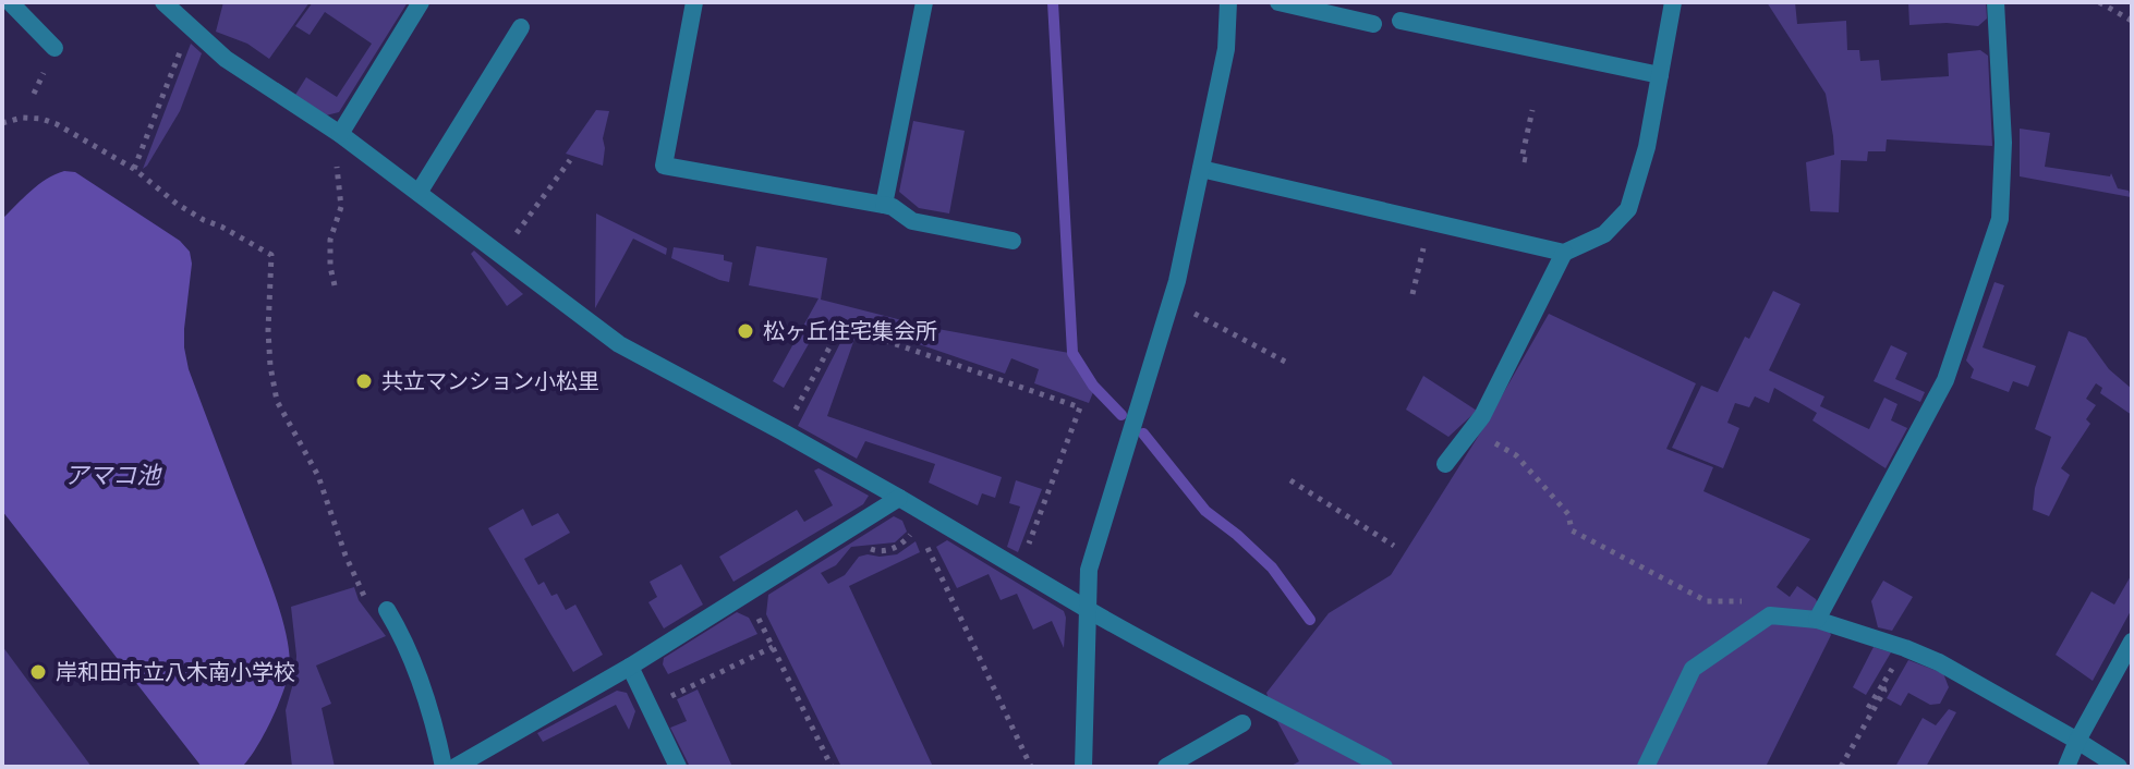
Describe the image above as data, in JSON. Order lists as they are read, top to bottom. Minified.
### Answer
{"water":["アマコ池"],"places":["松ヶ丘住宅集会所","共立マンション小松里","岸和田市立八木南小学校"]}
